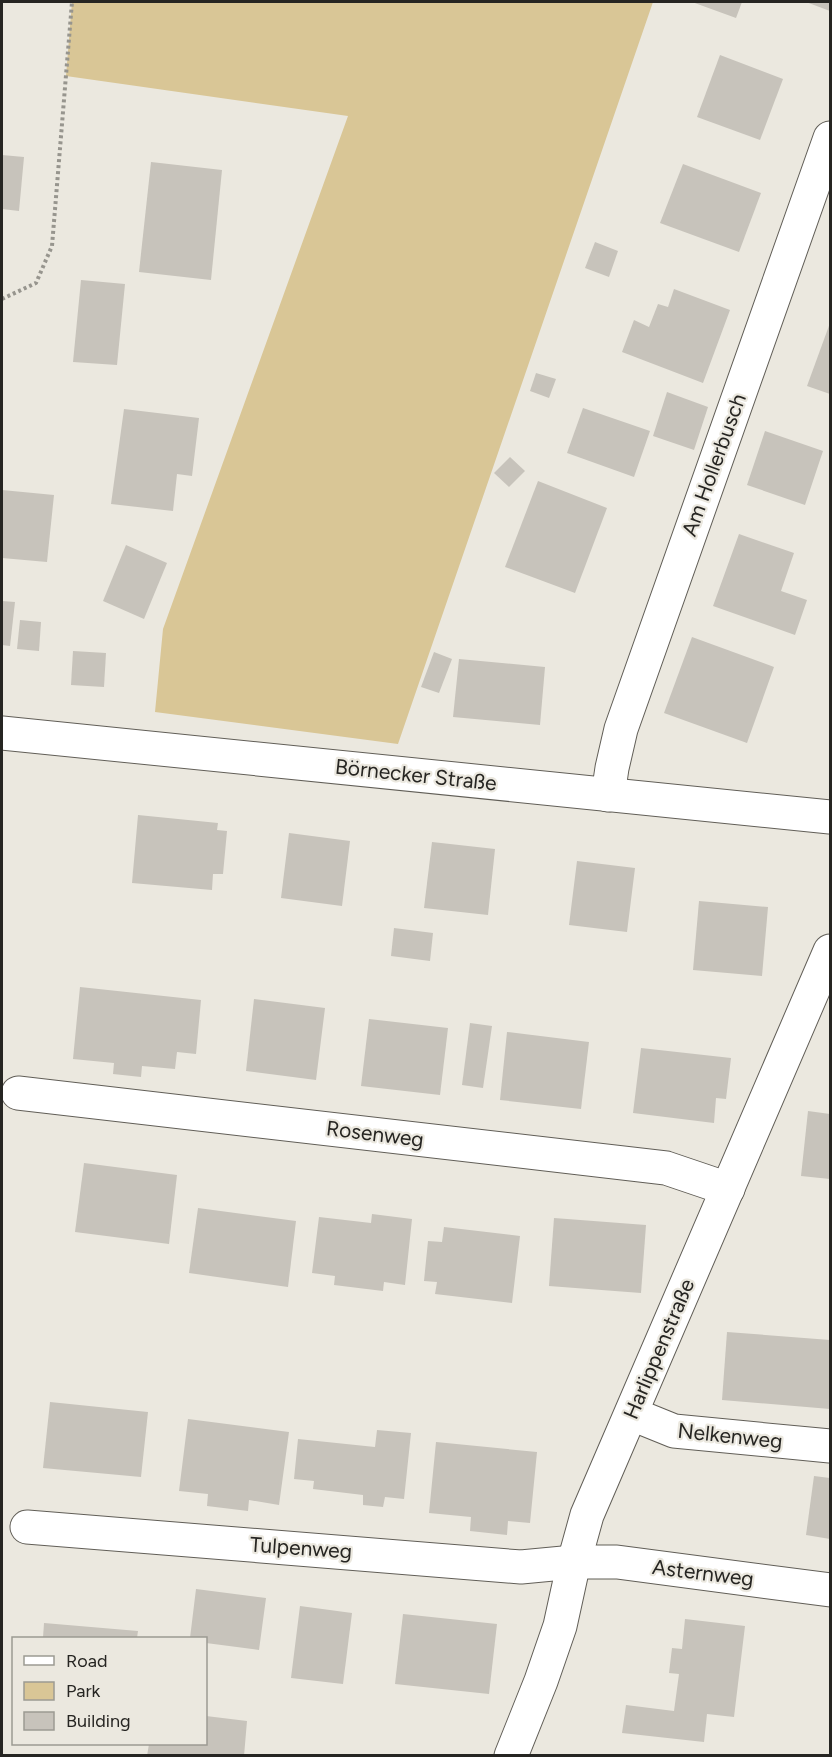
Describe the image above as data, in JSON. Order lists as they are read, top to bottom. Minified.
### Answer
{"streets":{"street":["Am Hollerbusch","Börnecker Straße","Rosenweg","Harlippenstraße","Nelkenweg","Tulpenweg","Asternweg"]},"crossings":[["Am Hollerbusch","Börnecker Straße"],["Rosenweg","Harlippenstraße"],["Harlippenstraße","Nelkenweg"],["Harlippenstraße","Tulpenweg"],["Harlippenstraße","Asternweg"],["Tulpenweg","Asternweg"]],"legend":["Road","Park","Building"]}
